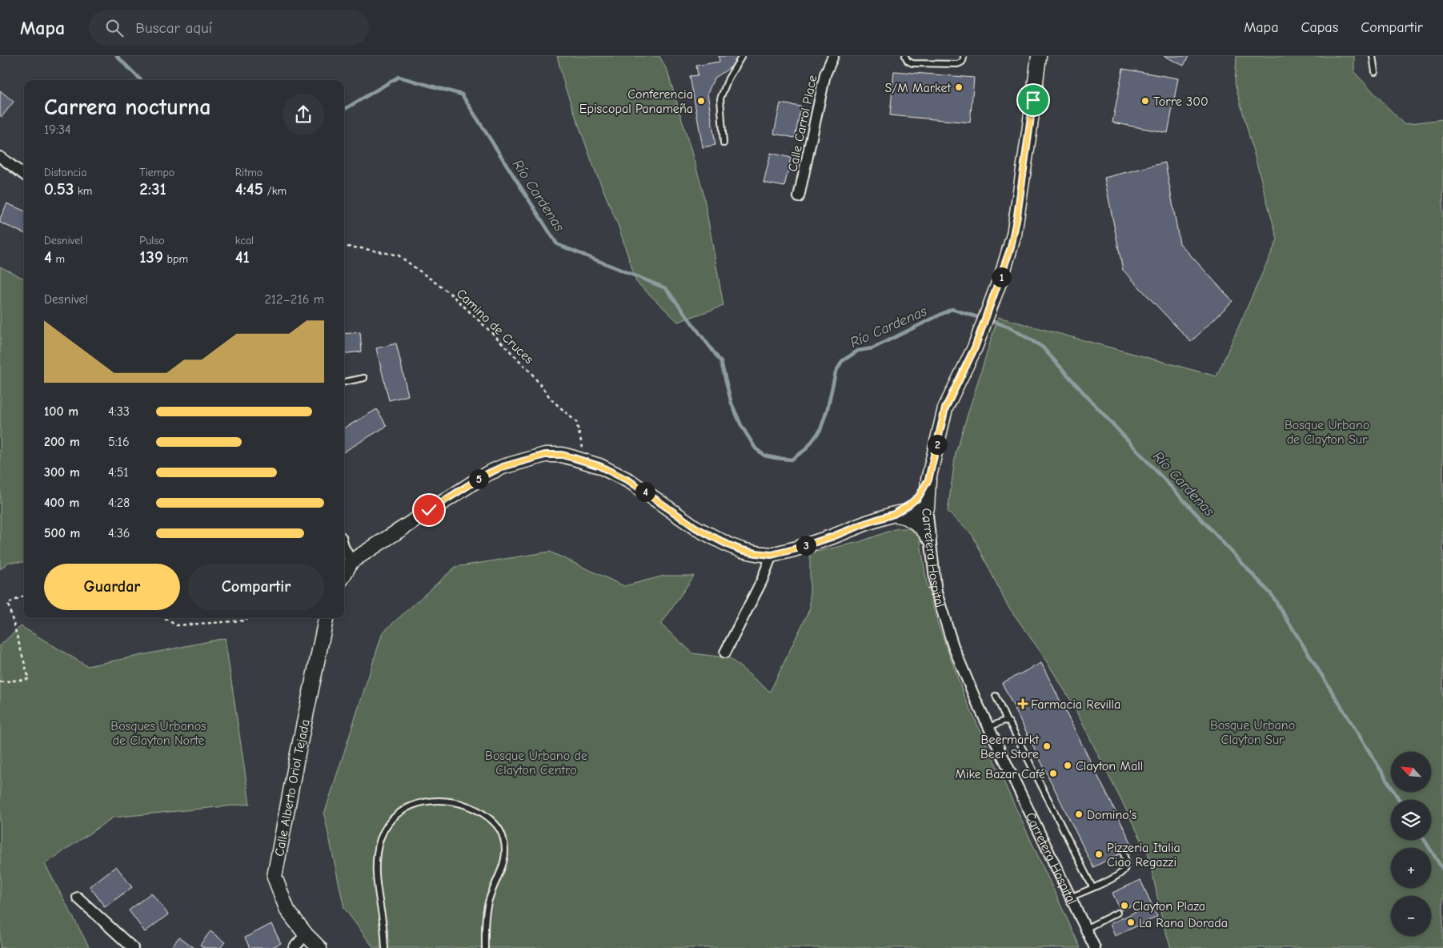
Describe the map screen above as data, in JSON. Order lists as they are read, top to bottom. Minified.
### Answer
{"streets":{"street":["Calle Carrol Place","Carretera Hospital","Calle Alberto Oriol Tejada"],"path":["Camino de Cruces"]},"water":["Río Cardenas"],"parks":["Bosque Urbano de Clayton Sur","Bosque Urbano Clayton Sur","Bosques Urbanos de Clayton Norte","Bosque Urbano de Clayton Centro"],"places":{"other":["S/M Market","Conferencia Episcopal Panameña","Torre 300","Beermarkt Beer Store","Clayton Mall","Mike Bazar Café","Domino's","Pizzeria Italia Ciao Regazzi","Clayton Plaza","La Rana Dorada"],"health":["Farmacia Revilla"]},"north":"top left","page":{"header":"Mapa","search":"Buscar aquí","nav":["Mapa","Capas","Compartir"],"heading":["Carrera nocturna","19:34"],"stats":[["Distancia","0.53 km"],["Tiempo","2:31"],["Ritmo","4:45 /km"],["Desnivel","4 m"],["Pulso","139 bpm"],["kcal","41"]],"pins":["1","2","5","4","3"],"chart":["Desnivel","212–216 m"],"list":[{"name":"100 m","note":"4:33"},{"name":"200 m","note":"5:16"},{"name":"300 m","note":"4:51"},{"name":"400 m","note":"4:28"},{"name":"500 m","note":"4:36"}],"buttons":["Guardar","Compartir"],"map_buttons":["+","−"]}}
